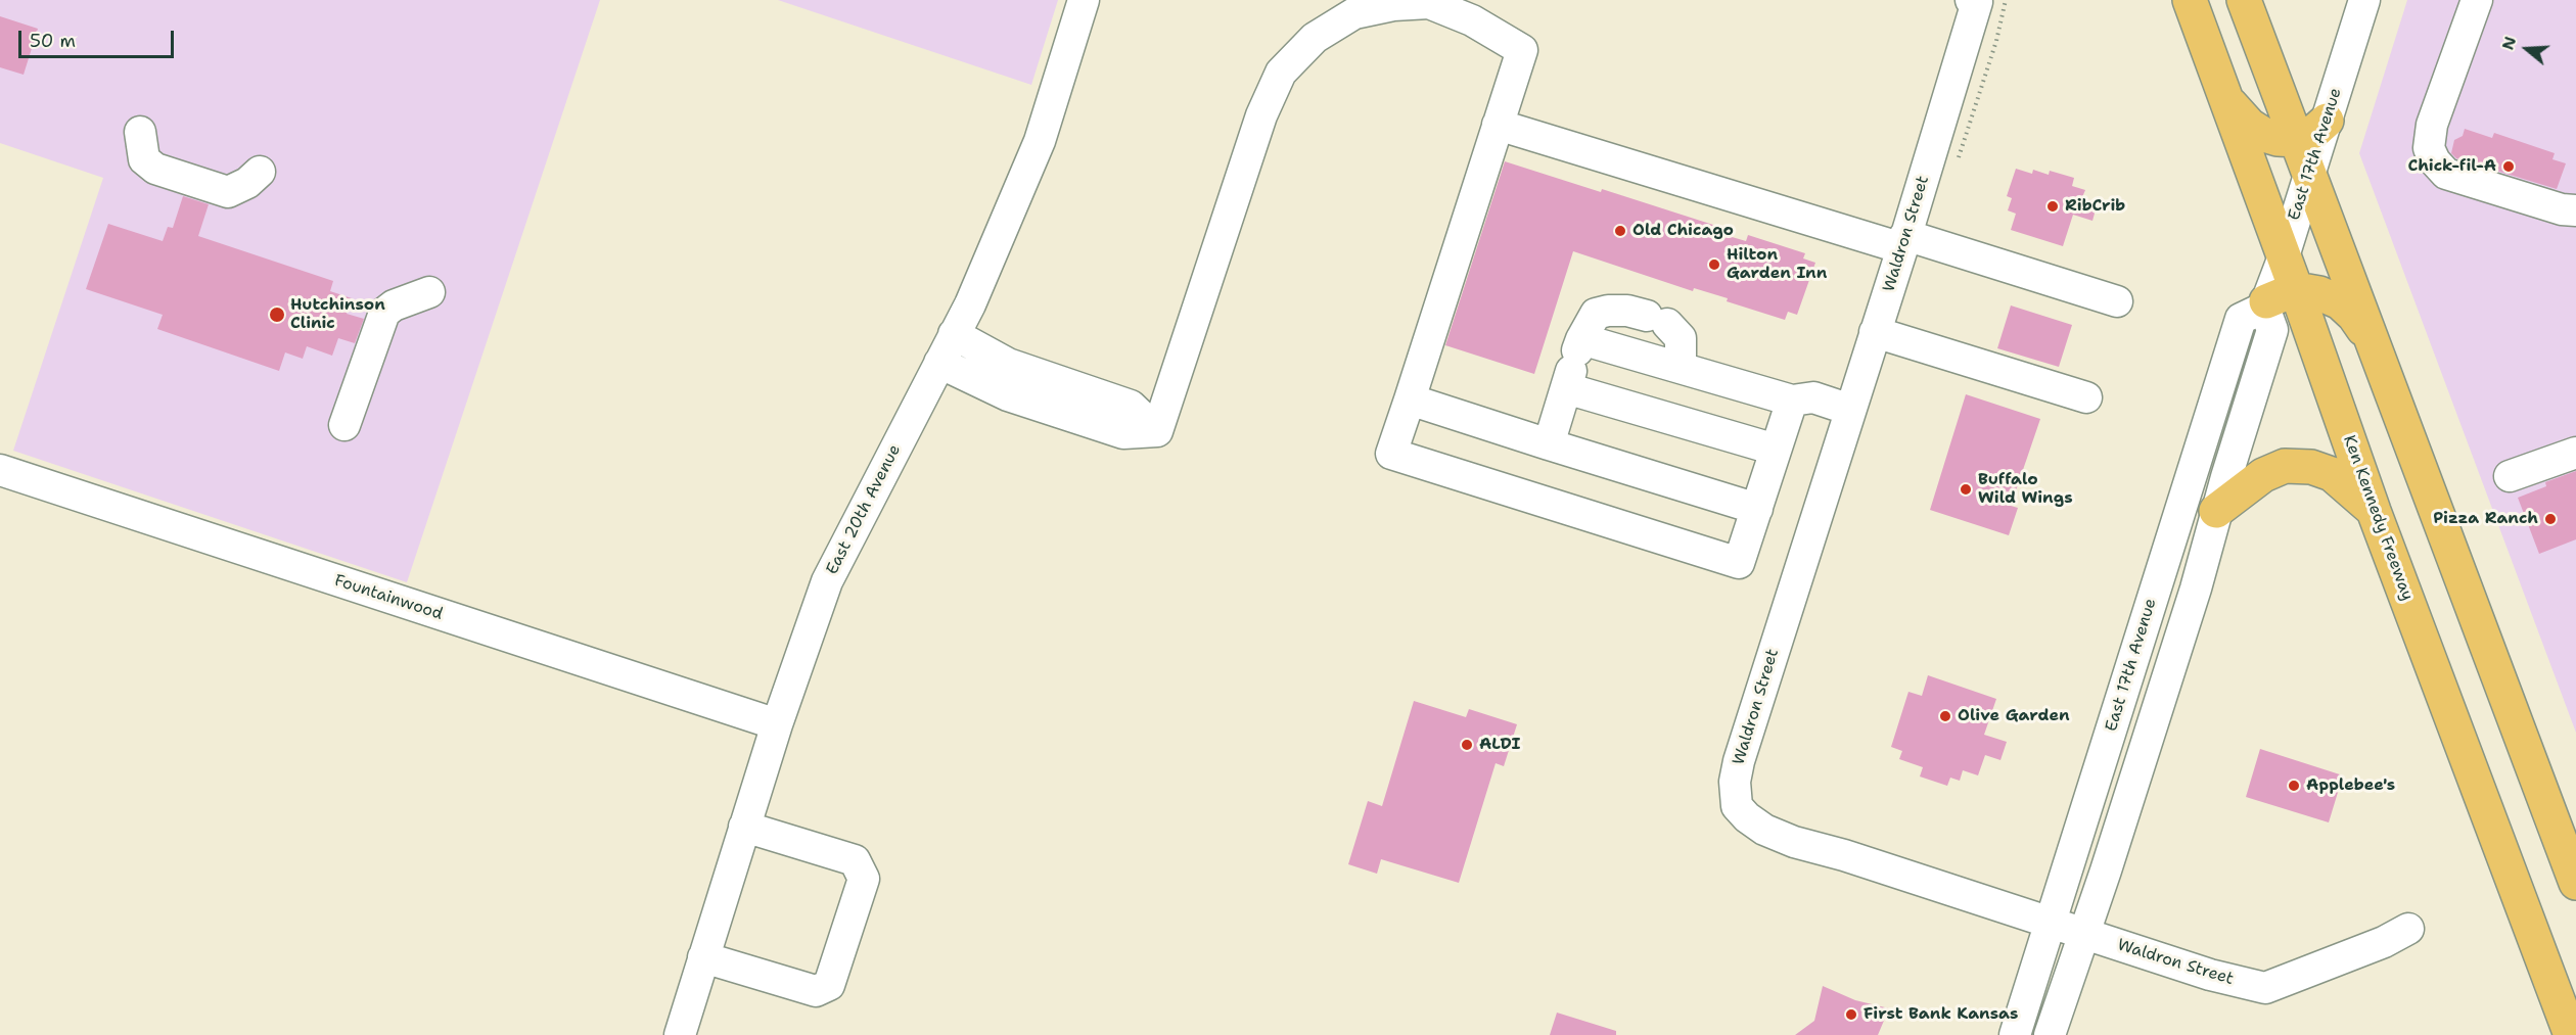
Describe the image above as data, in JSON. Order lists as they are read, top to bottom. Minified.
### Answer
{"streets":{"highway":["Ken Kennedy Freeway"],"street":["East 17th Avenue","Waldron Street","East 20th Avenue","Fountainwood"]},"crossings":[["East 17th Avenue","Waldron Street"],["East 17th Avenue","Ken Kennedy Freeway"],["East 20th Avenue","Fountainwood"]],"places":["Chick-fil-A","RibCrib","Old Chicago","Hilton Garden Inn","Hutchinson Clinic","Buffalo Wild Wings","Pizza Ranch","Olive Garden","ALDI","Applebee's","First Bank Kansas"],"scale_bar":"50 m","north":"left"}
